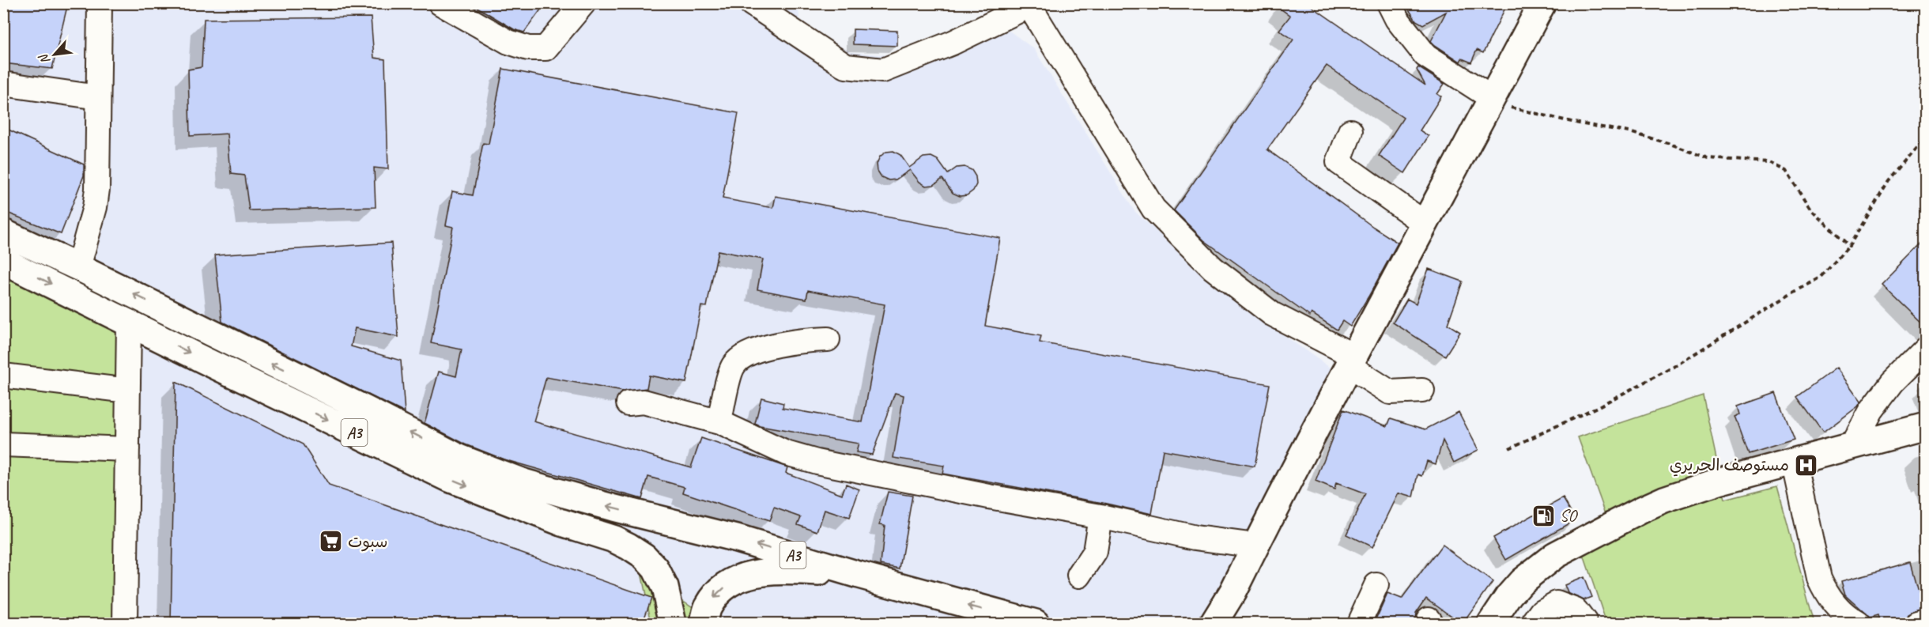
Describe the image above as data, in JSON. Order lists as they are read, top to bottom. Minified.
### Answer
{"streets":{"main road":["A3"]},"places":{"hospital":["مستوصف الحريري"],"fuel station":["SO"],"supermarket":["سبوت"]},"north":"bottom left"}
